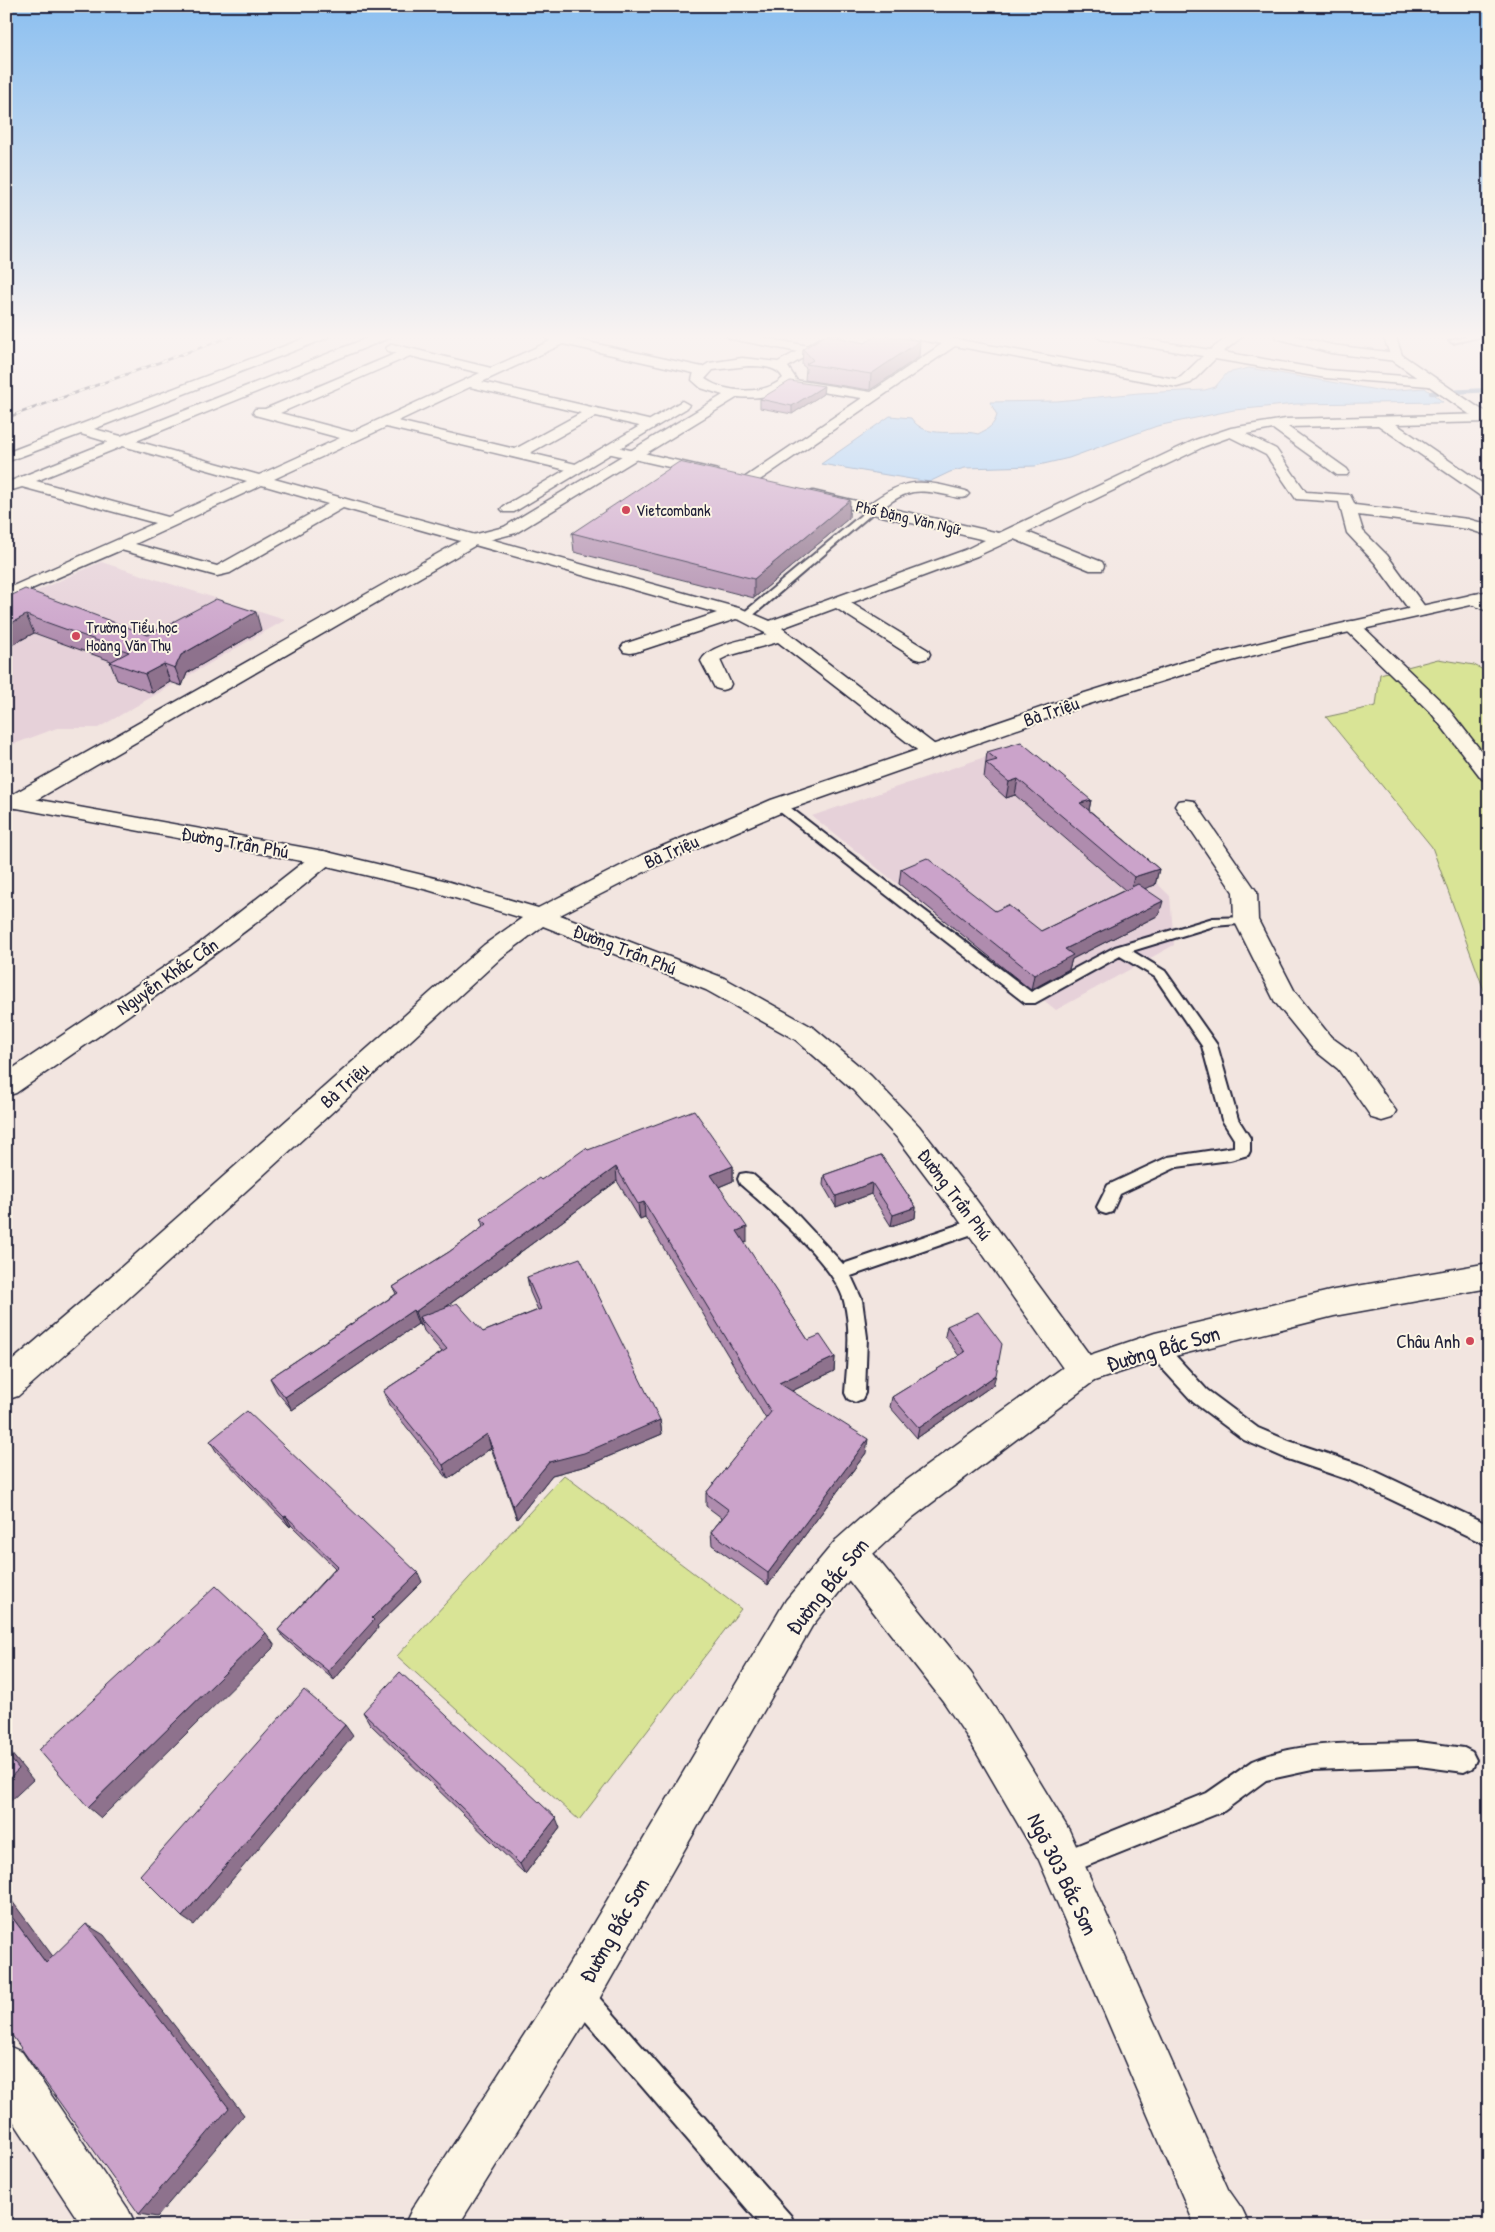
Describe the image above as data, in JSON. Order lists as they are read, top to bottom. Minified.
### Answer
{"streets":{"street":["Phố Đặng Văn Ngữ","Bà Triệu","Đường Trần Phú","Nguyễn Khắc Cần","Đường Bắc Sơn","Ngõ 303 Bắc Sơn"]},"crossings":[["Bà Triệu","Đường Trần Phú"],["Đường Trần Phú","Nguyễn Khắc Cần"],["Đường Trần Phú","Đường Bắc Sơn"],["Đường Bắc Sơn","Ngõ 303 Bắc Sơn"]],"places":["Vietcombank","Trường Tiểu học Hoàng Văn Thụ","Châu Anh"]}
